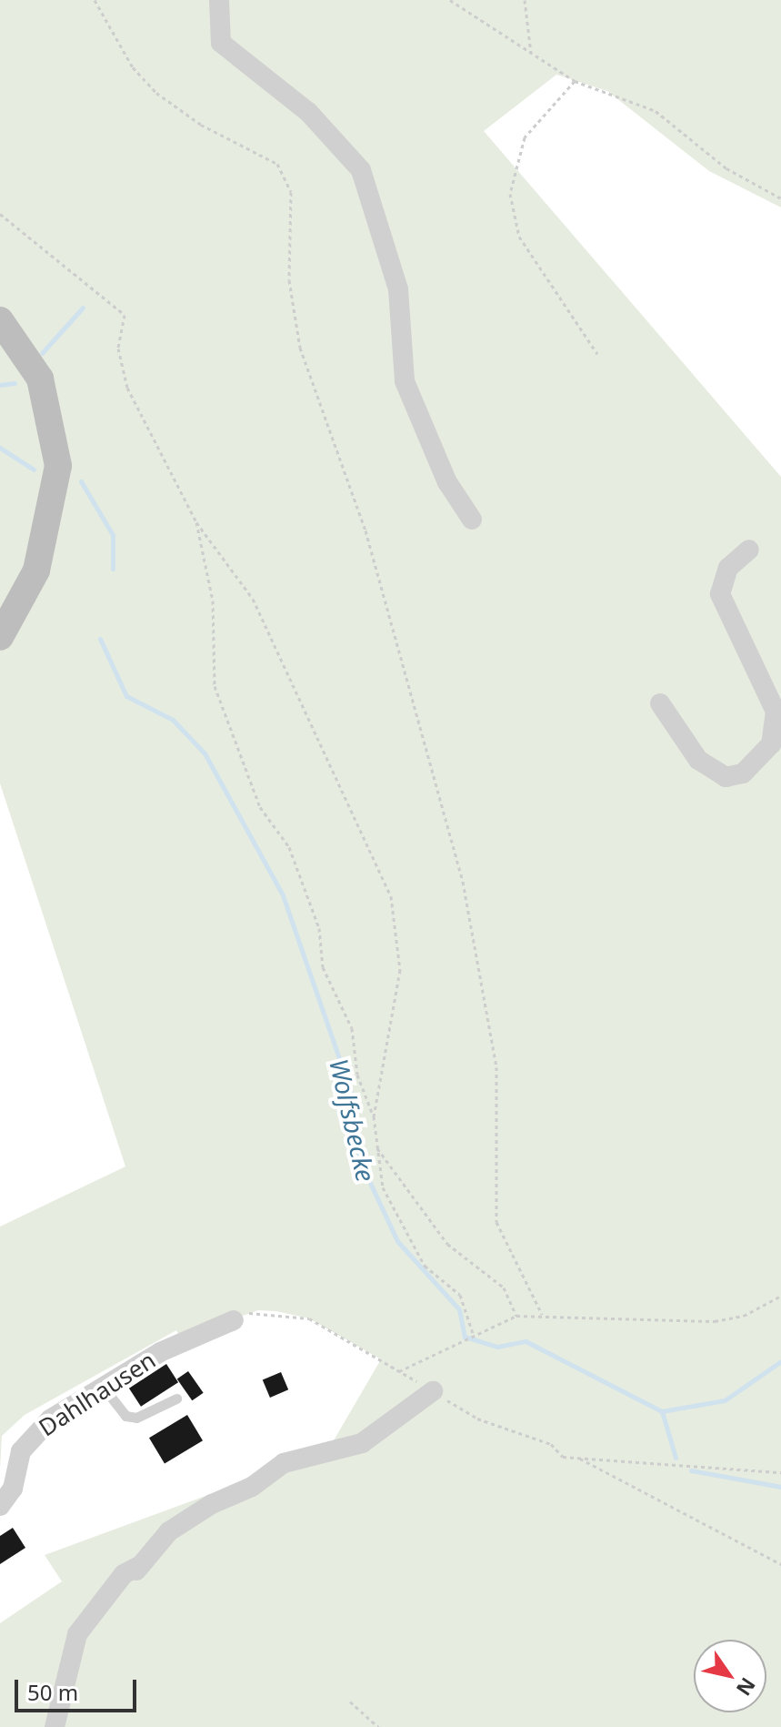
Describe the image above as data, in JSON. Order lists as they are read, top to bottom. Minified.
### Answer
{"streets":{"street":["Dahlhausen"]},"water":["Wolfsbecke"],"scale_bar":"50 m","north":"bottom right"}
